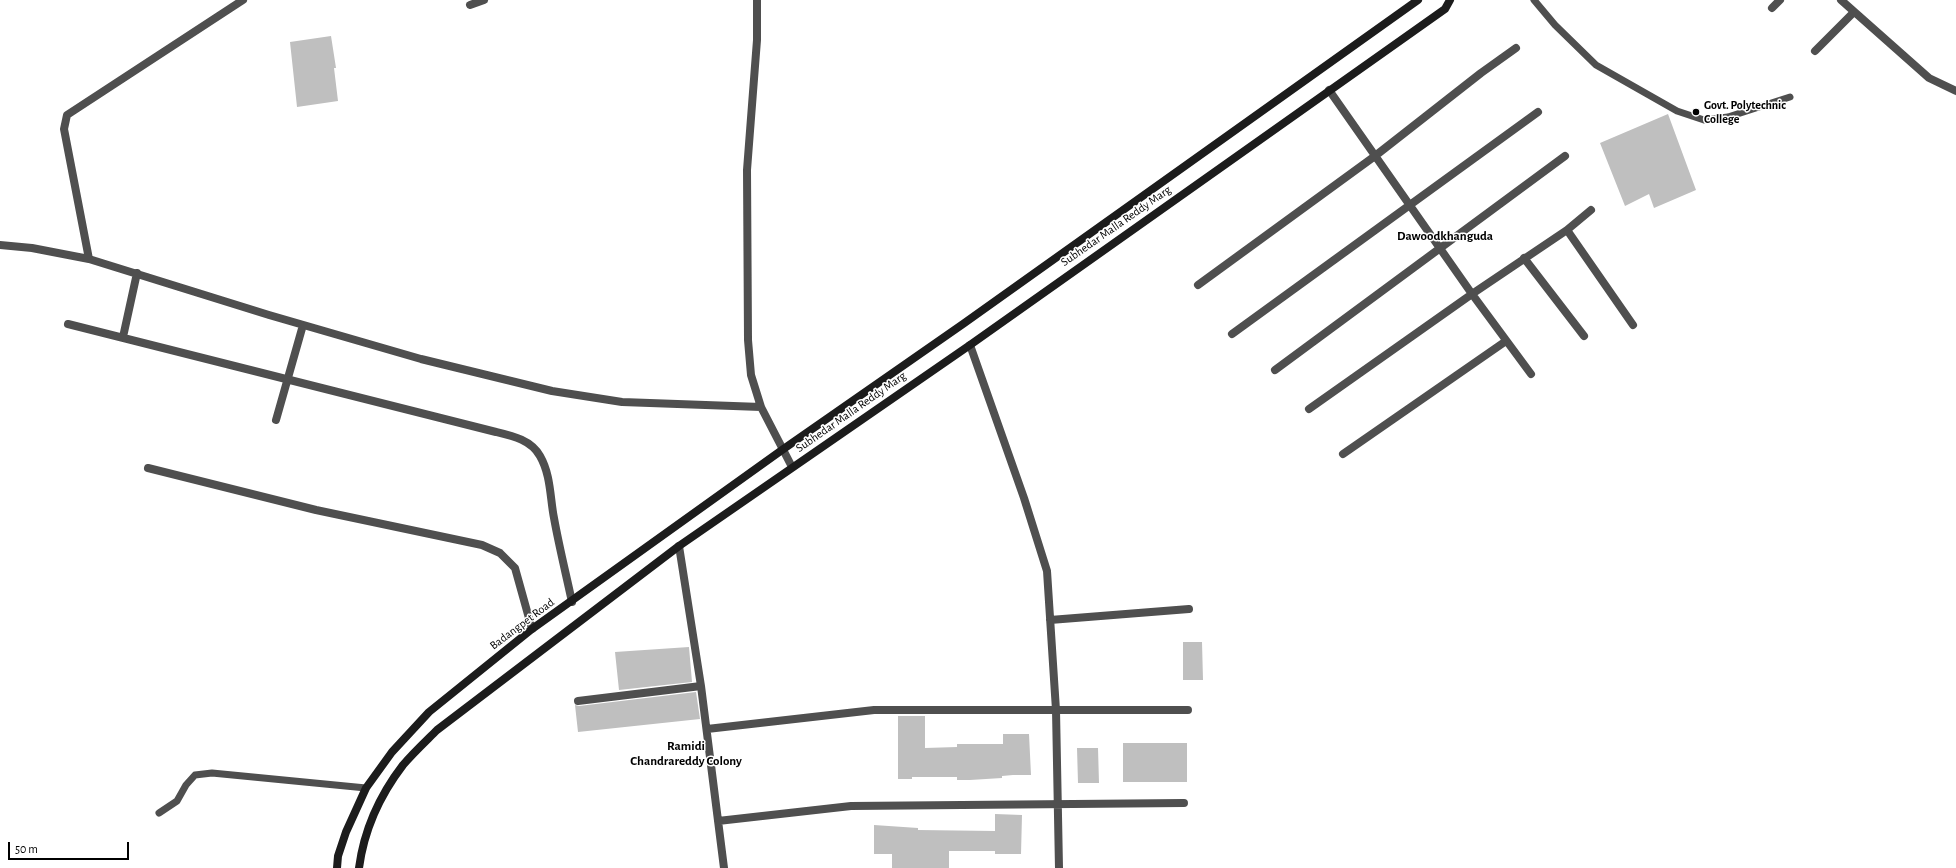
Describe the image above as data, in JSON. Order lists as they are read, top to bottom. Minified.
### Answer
{"streets":{"main road":["Subhedar Malla Reddy Marg","Badangpet Road"]},"crossings":[["Subhedar Malla Reddy Marg","Badangpet Road"]],"districts":["Dawoodkhanguda","Ramidi Chandrareddy Colony"],"places":["Govt. Polytechnic College"],"scale_bar":"50 m"}
